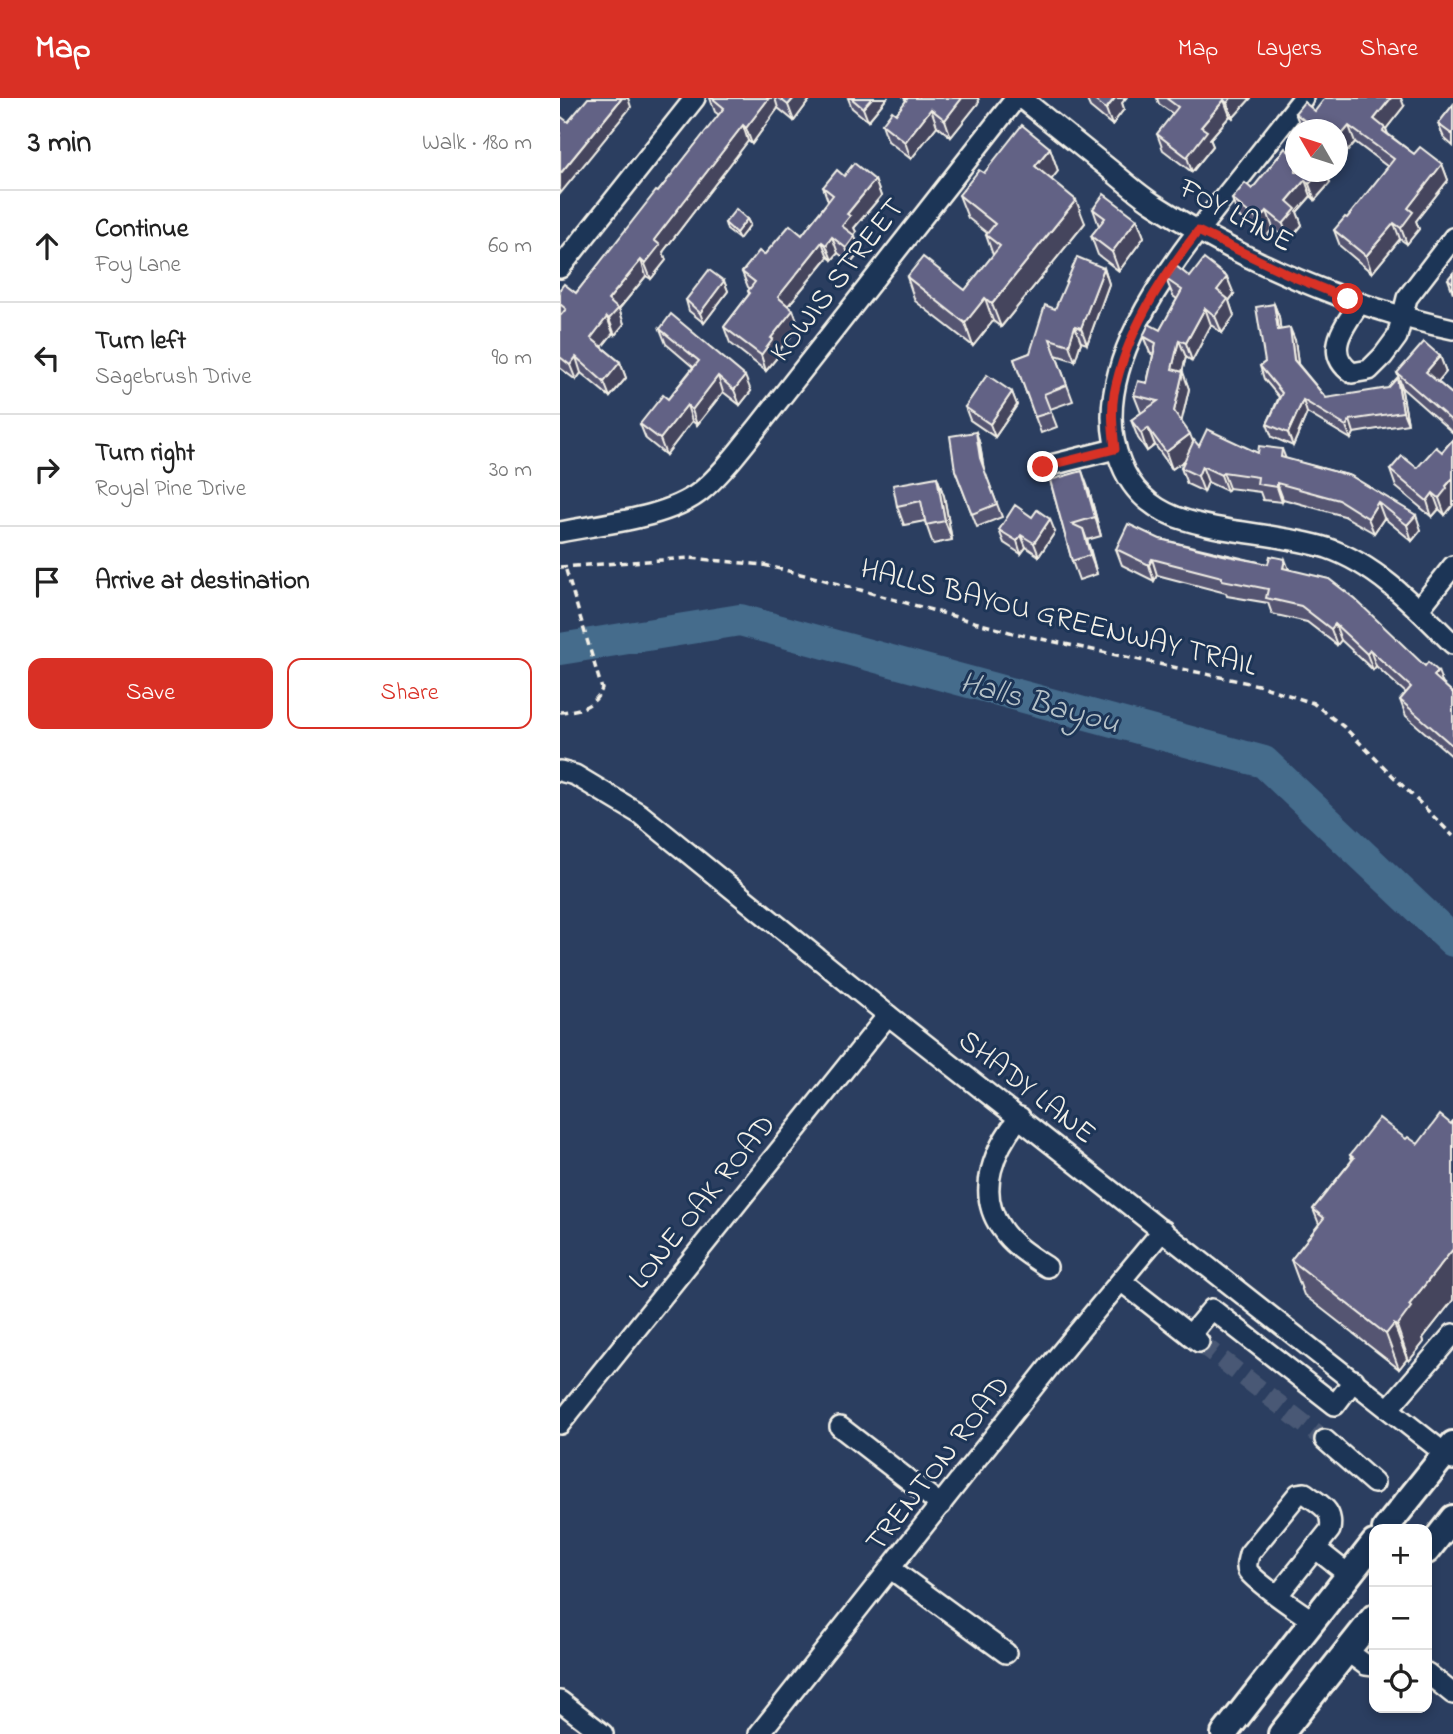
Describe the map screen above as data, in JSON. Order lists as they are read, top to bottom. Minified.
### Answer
{"streets":{"street":["FOY LANE","KOWIS STREET","SHADY LANE","LONE OAK ROAD","TRENTON ROAD"],"path":["HALLS BAYOU GREENWAY TRAIL"]},"crossings":[["FOY LANE","KOWIS STREET"],["SHADY LANE","LONE OAK ROAD"],["SHADY LANE","TRENTON ROAD"]],"water":["Halls Bayou"],"north":"top left","page":{"header":"Map","nav":["Map","Layers","Share"],"heading":["3 min","Walk · 180 m"],"list":[["Continue","Foy Lane","60 m"],["Turn left","Sagebrush Drive","90 m"],["Turn right","Royal Pine Drive","30 m"],"Arrive at destination"],"buttons":["Save","Share"],"map_buttons":["+","−"]}}
